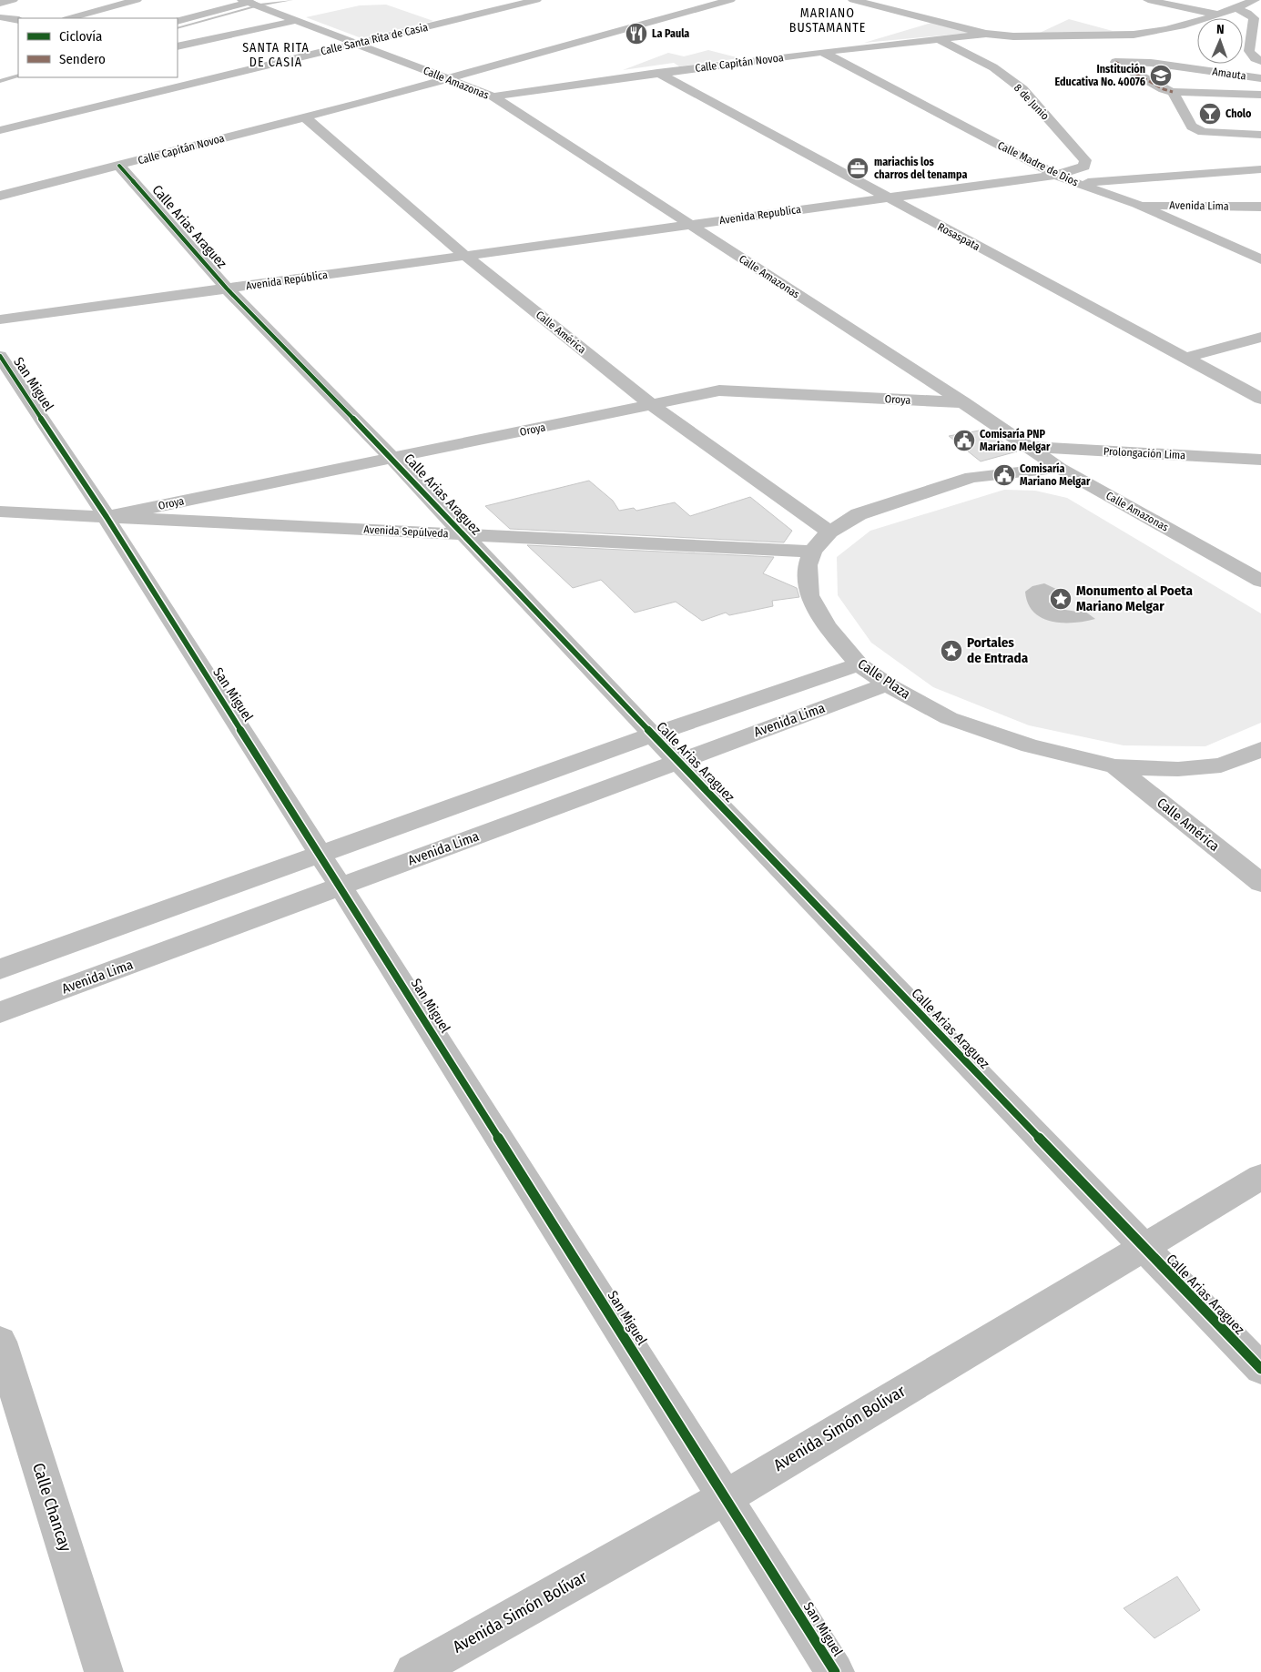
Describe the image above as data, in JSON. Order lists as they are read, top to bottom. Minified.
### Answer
{"streets":{"street":["Calle Santa Rita de Casia","Calle Capitán Novoa","Amauta","Calle Amazonas","8 de Junio","Calle Madre de Dios","Avenida Lima","Avenida Republica","Calle Arias Araguez","Rosaspata","Avenida República","Calle América","San Miguel","Oroya","Prolongación Lima","Avenida Sepúlveda","Calle Plaza","Avenida Simón Bolívar","Calle Chancay"]},"crossings":[["Calle Santa Rita de Casia","Calle Amazonas"],["Calle Capitán Novoa","Calle Amazonas"],["Calle Capitán Novoa","8 de Junio"],["Calle Capitán Novoa","Calle Madre de Dios"],["Calle Capitán Novoa","Calle Arias Araguez"],["Calle Capitán Novoa","Rosaspata"],["Calle Capitán Novoa","Calle América"],["Calle Amazonas","Avenida Republica"],["Calle Amazonas","Oroya"],["Calle Amazonas","Prolongación Lima"],["8 de Junio","Calle Madre de Dios"],["8 de Junio","Avenida Republica"],["Calle Madre de Dios","Avenida Lima"],["Calle Madre de Dios","Avenida Republica"],["Avenida Lima","Calle Arias Araguez"],["Avenida Lima","San Miguel"],["Avenida Lima","Calle Plaza"],["Avenida Republica","Rosaspata"],["Avenida Republica","Avenida República"],["Avenida Republica","Calle América"],["Calle Arias Araguez","Avenida República"],["Calle Arias Araguez","Oroya"],["Calle Arias Araguez","Avenida Sepúlveda"],["Calle Arias Araguez","Avenida Simón Bolívar"],["Avenida República","Calle América"],["Calle América","Oroya"],["Calle América","Calle Plaza"],["San Miguel","Oroya"],["San Miguel","Avenida Sepúlveda"],["San Miguel","Avenida Simón Bolívar"],["Oroya","Avenida Sepúlveda"],["Avenida Sepúlveda","Calle Plaza"]],"districts":["MARIANO BUSTAMANTE","SANTA RITA DE CASIA"],"places":{"restaurant":["La Paula"],"school or university":["Institución Educativa No. 40076"],"bar":["Cholo"],"office":["mariachis los charros del tenampa"],"public building":["Comisaría PNP Mariano Melgar","Comisaría Mariano Melgar"],"place":["Monumento al Poeta Mariano Melgar","Portales de Entrada"]},"legend":["Ciclovía","Sendero"],"north":"top"}
